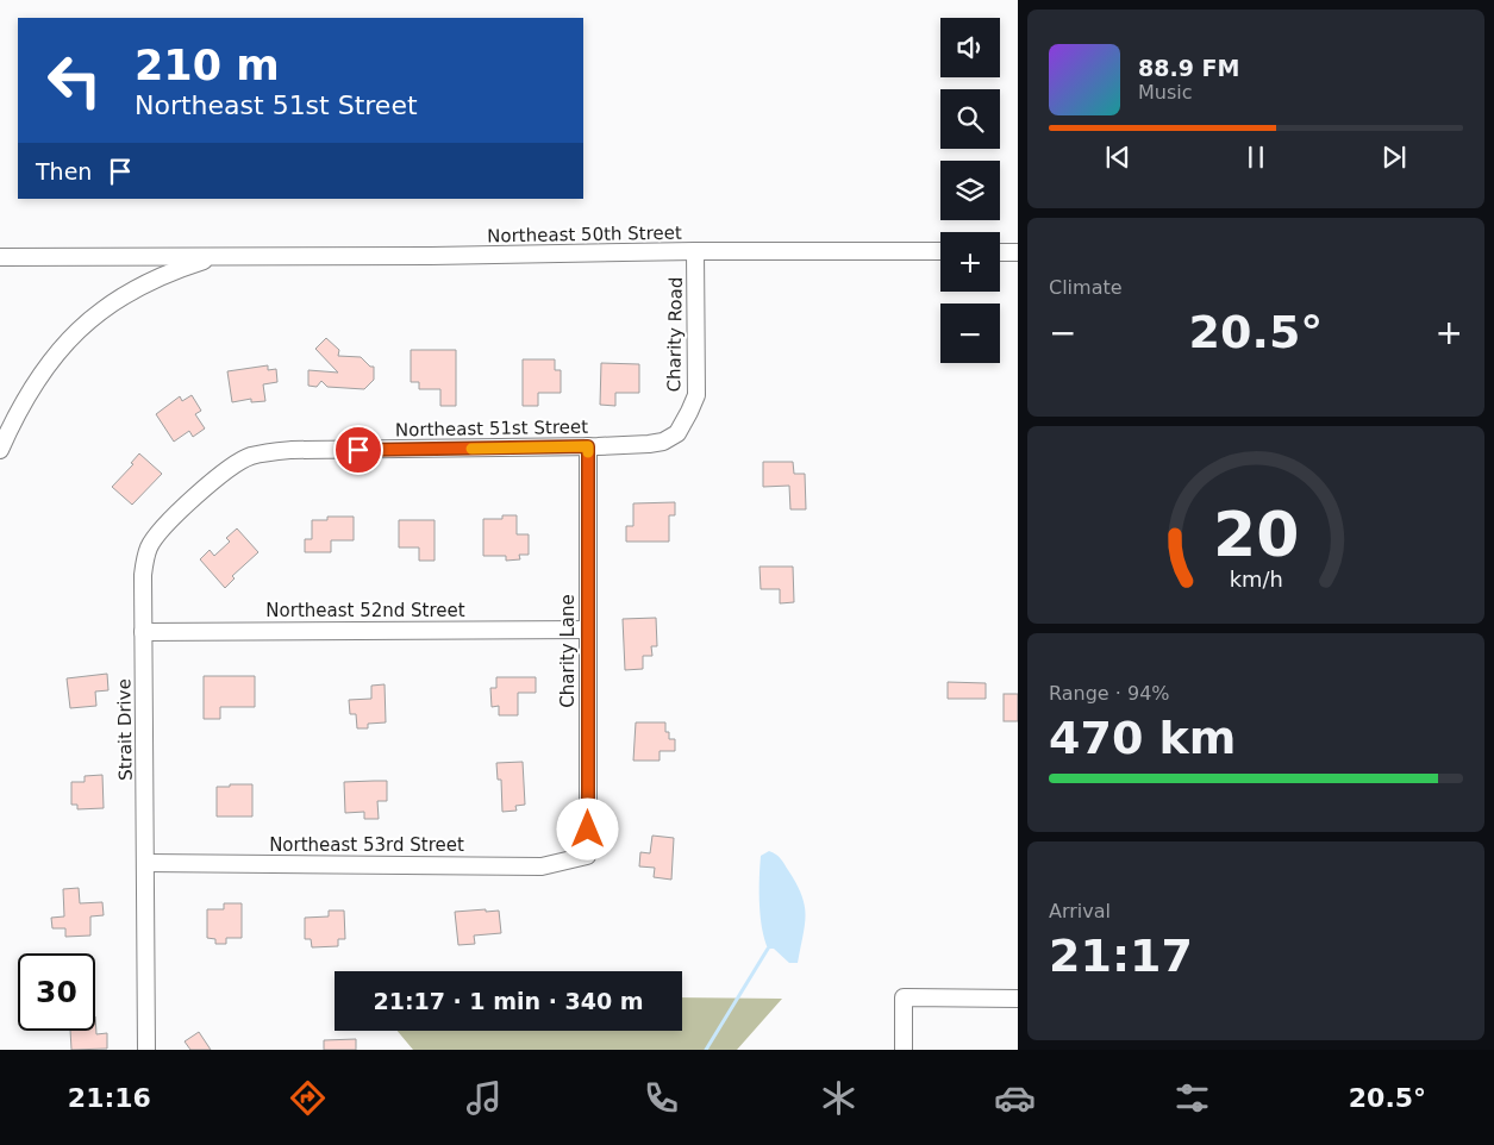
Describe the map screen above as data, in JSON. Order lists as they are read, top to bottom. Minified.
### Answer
{"streets":{"street":["Northeast 50th Street","Charity Road","Northeast 51st Street","Northeast 52nd Street","Charity Lane","Strait Drive","Northeast 53rd Street"]},"crossings":[["Northeast 50th Street","Charity Road"],["Charity Road","Northeast 51st Street"],["Northeast 51st Street","Charity Lane"],["Northeast 51st Street","Strait Drive"],["Northeast 52nd Street","Charity Lane"],["Northeast 52nd Street","Strait Drive"],["Charity Lane","Northeast 53rd Street"],["Strait Drive","Northeast 53rd Street"]],"page":{"map_buttons":["+","−"],"turn":["210 m","Northeast 51st Street"],"song":["88.9 FM","Music"],"then":"Then","tile":["Climate",["Range · 94%","470 km"],["Arrival","21:17"]],"heat":["−","20.5°","+"],"limit":"30","trip":"21:17 · 1 min · 340 m","tabs":["21:16","20.5°"],"gauge":["20","km/h"]}}
